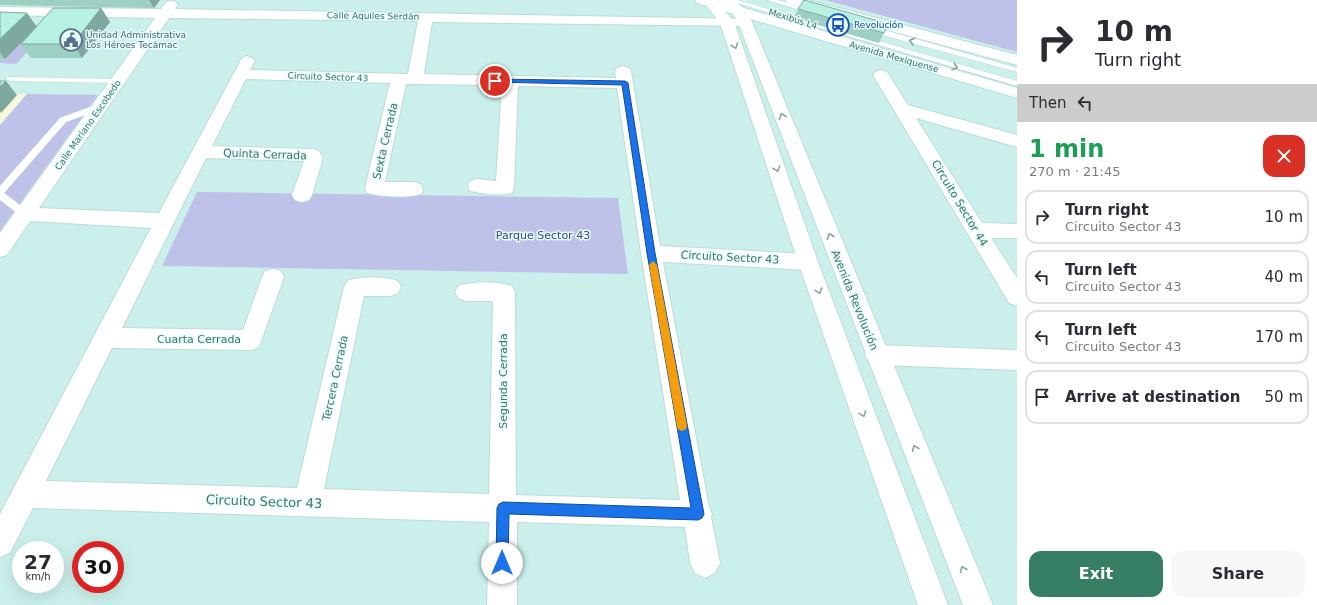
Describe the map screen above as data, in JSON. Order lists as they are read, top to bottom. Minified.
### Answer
{"streets":{"street":["Calle Aquiles Serdán","Avenida Mexiquense","Circuito Sector 43","Calle Mariano Escobedo","Sexta Cerrada","Quinta Cerrada","Circuito Sector 44","Avenida Revolución","Cuarta Cerrada","Tercera Cerrada","Segunda Cerrada"],"lane":["Mexibús L4"]},"crossings":[["Calle Aquiles Serdán","Mexibús L4"],["Calle Aquiles Serdán","Avenida Mexiquense"],["Calle Aquiles Serdán","Calle Mariano Escobedo"],["Calle Aquiles Serdán","Avenida Revolución"],["Mexibús L4","Avenida Mexiquense"],["Mexibús L4","Avenida Revolución"],["Avenida Mexiquense","Avenida Revolución"],["Circuito Sector 43","Sexta Cerrada"],["Circuito Sector 43","Quinta Cerrada"],["Circuito Sector 43","Cuarta Cerrada"],["Circuito Sector 43","Tercera Cerrada"],["Circuito Sector 43","Segunda Cerrada"]],"parks":["Parque Sector 43"],"places":{"bus stop":["Revolución"],"public building":["Unidad Administrativa Los Héroes Tecámac"]},"page":{"turn":["10 m","Turn right"],"then":"Then","heading":["1 min","270 m · 21:45"],"list":[{"name":"Turn right","note":"Circuito Sector 43","value":"10 m"},{"name":"Turn left","note":"Circuito Sector 43","value":"40 m"},{"name":"Turn left","note":"Circuito Sector 43","value":"170 m"},{"name":"Arrive at destination","value":"50 m"}],"speed":"27 km/h","limit":"30","buttons":["Exit","Share"]}}
